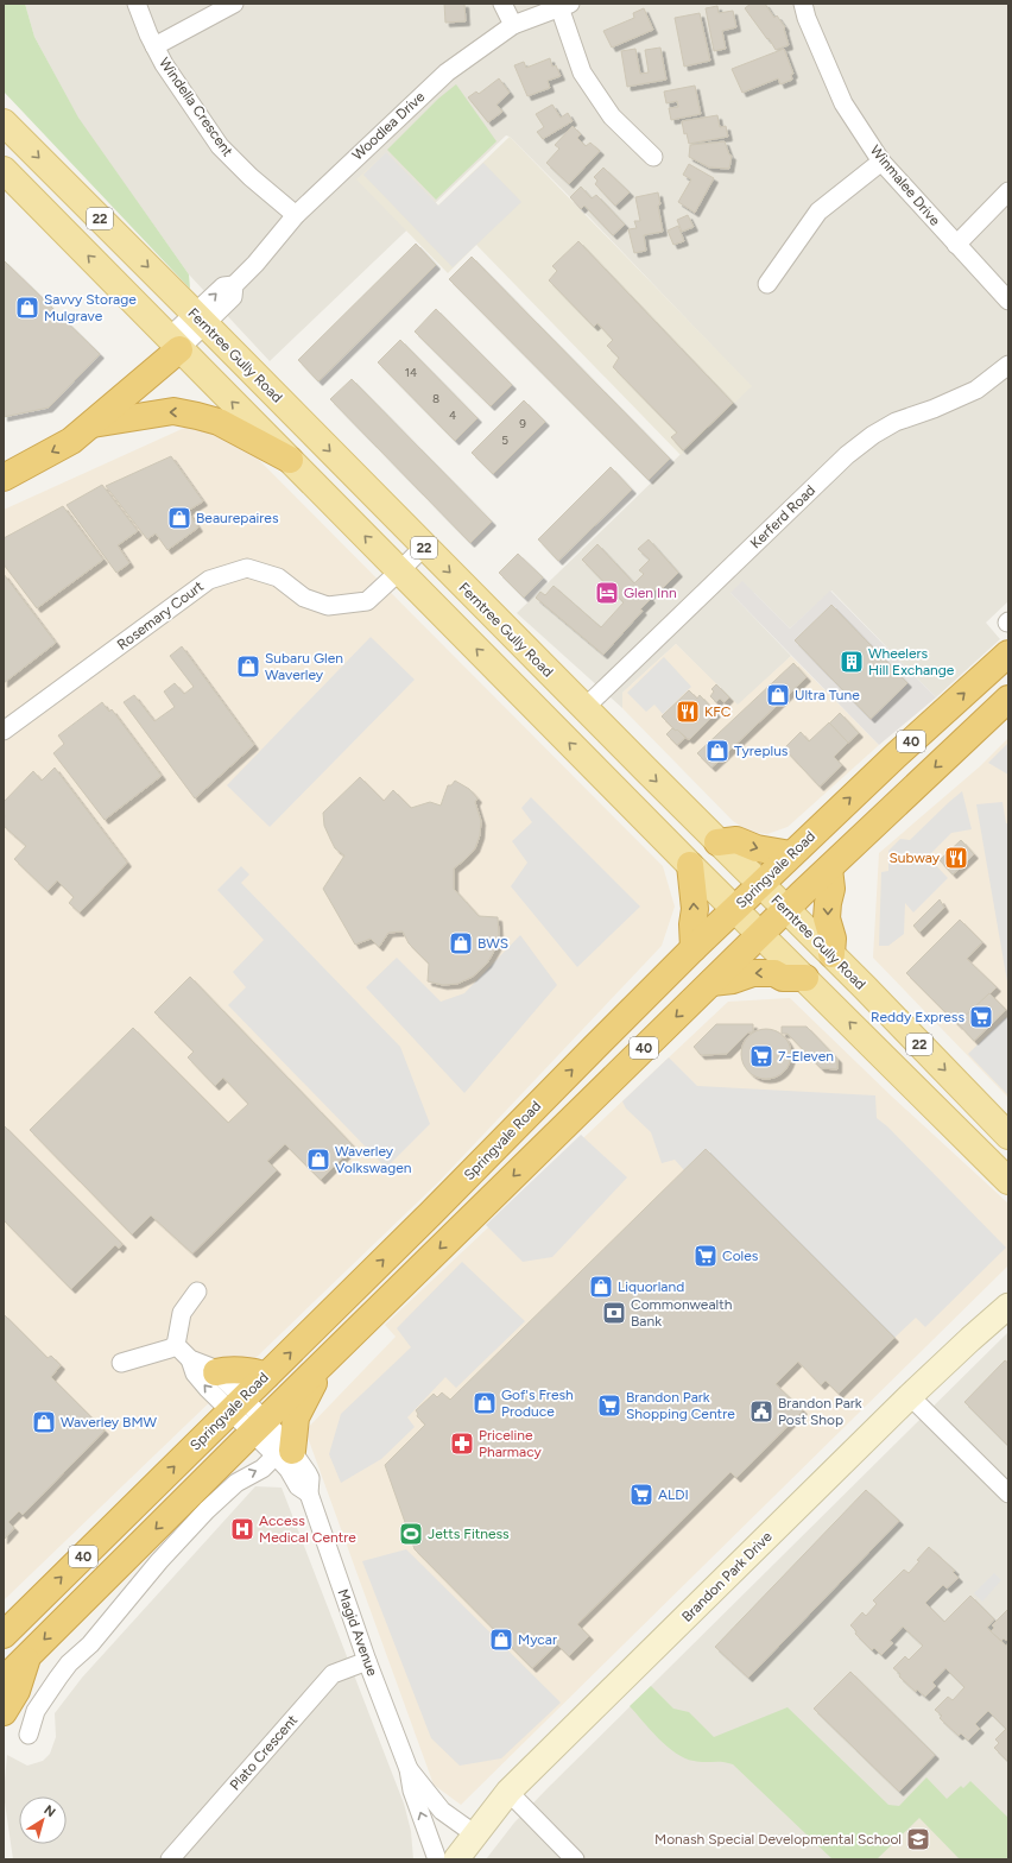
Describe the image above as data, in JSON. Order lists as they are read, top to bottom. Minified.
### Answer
{"streets":{"highway":["40","Springvale Road"],"main road":["22","Ferntree Gully Road"],"street":["Windella Crescent","Woodlea Drive","Winmalee Drive","Kerferd Road","Rosemary Court","Brandon Park Drive","Magid Avenue","Plato Crescent"]},"crossings":[["Windella Crescent","Woodlea Drive"],["Woodlea Drive","22"],["Woodlea Drive","Ferntree Gully Road"],["22","Rosemary Court"],["22","40"],["22","Springvale Road"],["Ferntree Gully Road","Kerferd Road"],["Ferntree Gully Road","Rosemary Court"],["Ferntree Gully Road","40"],["Ferntree Gully Road","Springvale Road"],["40","Magid Avenue"],["Springvale Road","Magid Avenue"],["Brandon Park Drive","Magid Avenue"],["Magid Avenue","Plato Crescent"]],"places":{"shop":["Savvy Storage Mulgrave","Beaurepaires","Subaru Glen Waverley","Ultra Tune","Tyreplus","BWS","Waverley Volkswagen","Liquorland","Gof's Fresh Produce","Waverley BMW","Mycar"],"hotel":["Glen Inn"],"building":["Wheelers Hill Exchange"],"restaurant":["KFC","Subway"],"supermarket":["Reddy Express","7-Eleven","Coles","Brandon Park Shopping Centre","ALDI"],"bank":["Commonwealth Bank"],"public building":["Brandon Park Post Shop"],"pharmacy":["Priceline Pharmacy"],"hospital":["Access Medical Centre"],"sports":["Jetts Fitness"],"school or university":["Monash Special Developmental School"]},"house_numbers":["14","8","4","9","5"],"north":"top right"}
